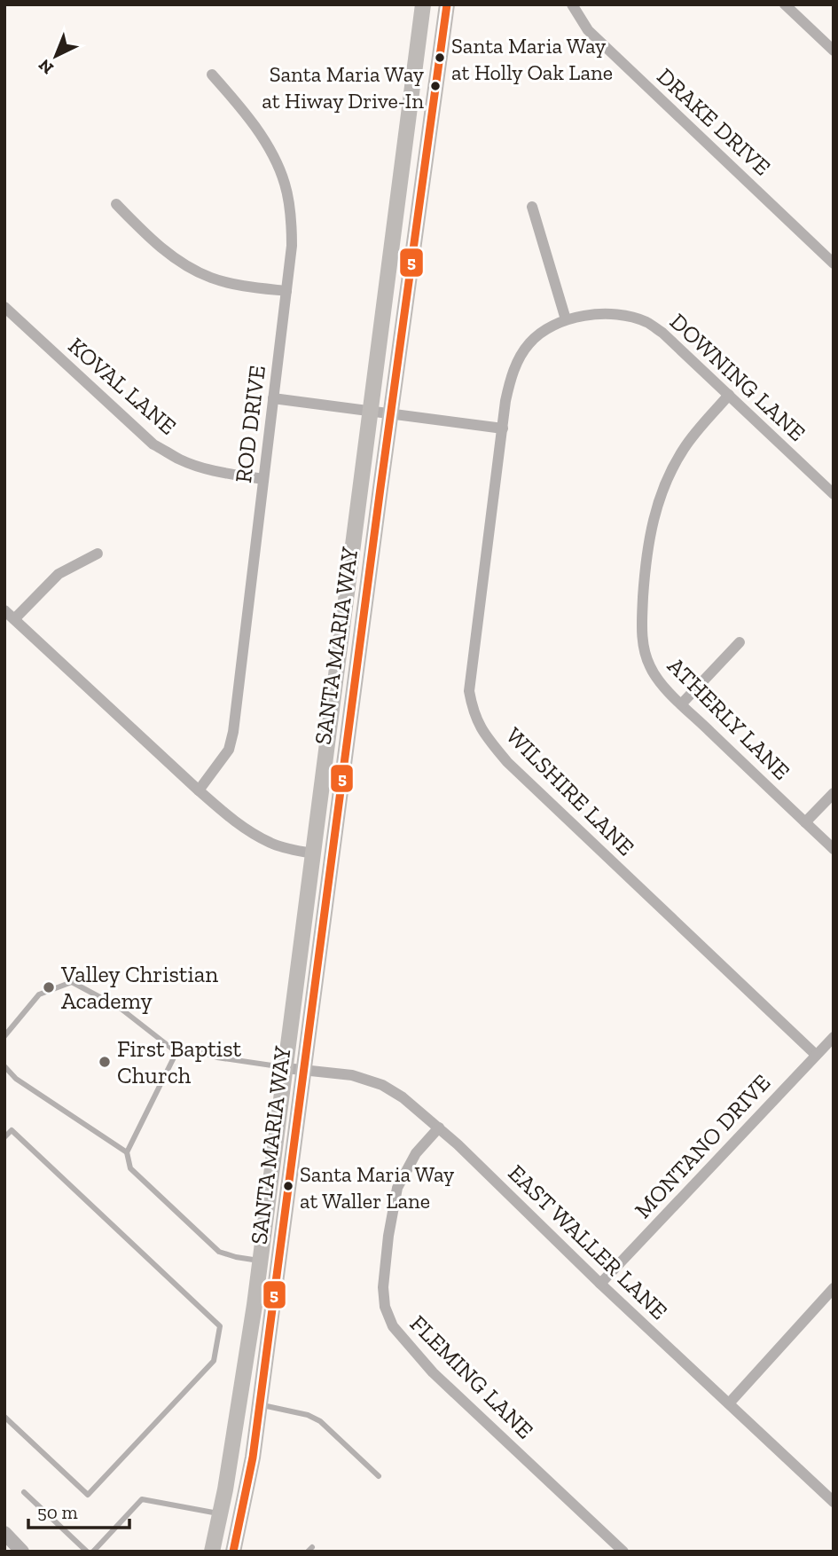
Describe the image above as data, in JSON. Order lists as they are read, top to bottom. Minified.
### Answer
{"streets":{"main road":["SANTA MARIA WAY"],"street":["DRAKE DRIVE","DOWNING LANE","KOVAL LANE","ROD DRIVE","ATHERLY LANE","WILSHIRE LANE","MONTANO DRIVE","EAST WALLER LANE","FLEMING LANE"]},"crossings":[["DOWNING LANE","ATHERLY LANE"],["DOWNING LANE","WILSHIRE LANE"],["KOVAL LANE","ROD DRIVE"],["SANTA MARIA WAY","EAST WALLER LANE"],["WILSHIRE LANE","MONTANO DRIVE"],["MONTANO DRIVE","EAST WALLER LANE"],["EAST WALLER LANE","FLEMING LANE"]],"places":["Santa Maria Way at Holly Oak Lane","Santa Maria Way at Hiway Drive-In","Valley Christian Academy","First Baptist Church","Santa Maria Way at Waller Lane"],"lines":["transit line 5"],"scale_bar":"50 m","north":"bottom left"}
